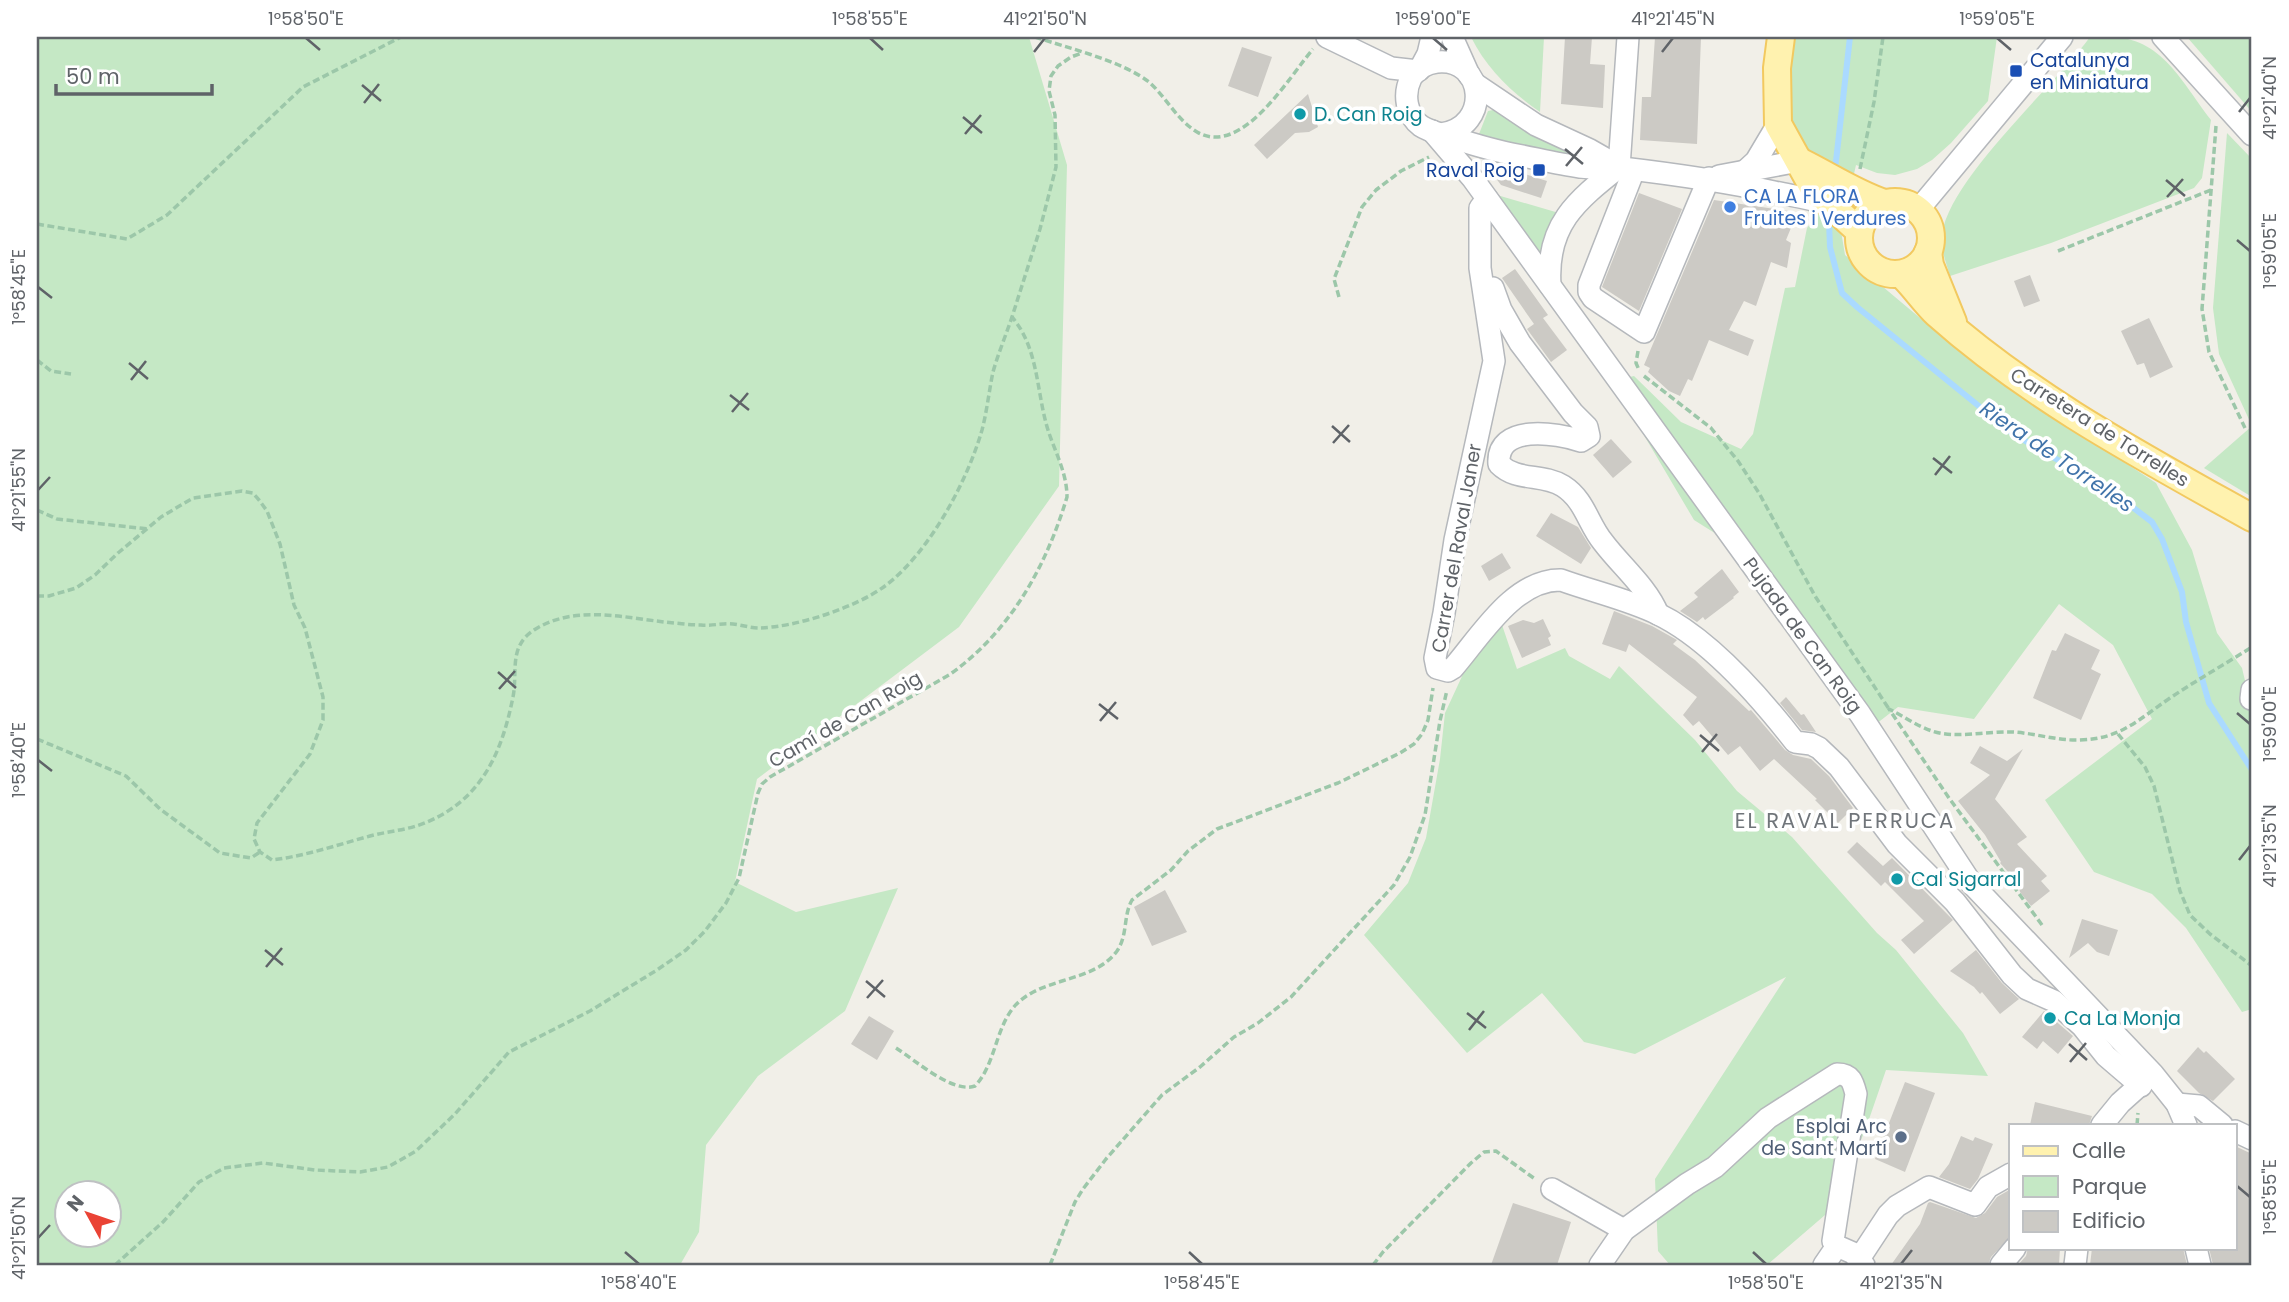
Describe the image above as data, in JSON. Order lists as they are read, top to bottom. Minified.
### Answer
{"streets":{"main road":["Carretera de Torrelles"],"street":["Carrer del Raval Janer","Pujada de Can Roig"],"path":["Camí de Can Roig"]},"crossings":[["Carrer del Raval Janer","Pujada de Can Roig"]],"districts":["EL RAVAL PERRUCA"],"water":["Riera de Torrelles"],"places":{"transit":["Catalunya en Miniatura","Raval Roig"],"other":["D. Can Roig","CA LA FLORA Fruites i Verdures","Cal Sigarral","Ca La Monja","Esplai Arc de Sant Martí"]},"legend":["Calle","Parque","Edificio"],"scale_bar":"50 m","north":"top left","coordinates":["1°58'50\"E","1°58'55\"E","41°21'50\"N","1°59'00\"E","41°21'45\"N","1°59'05\"E","41°21'40\"N","1°58'45\"E","41°21'55\"N","1°58'40\"E","41°21'35\"N"]}
